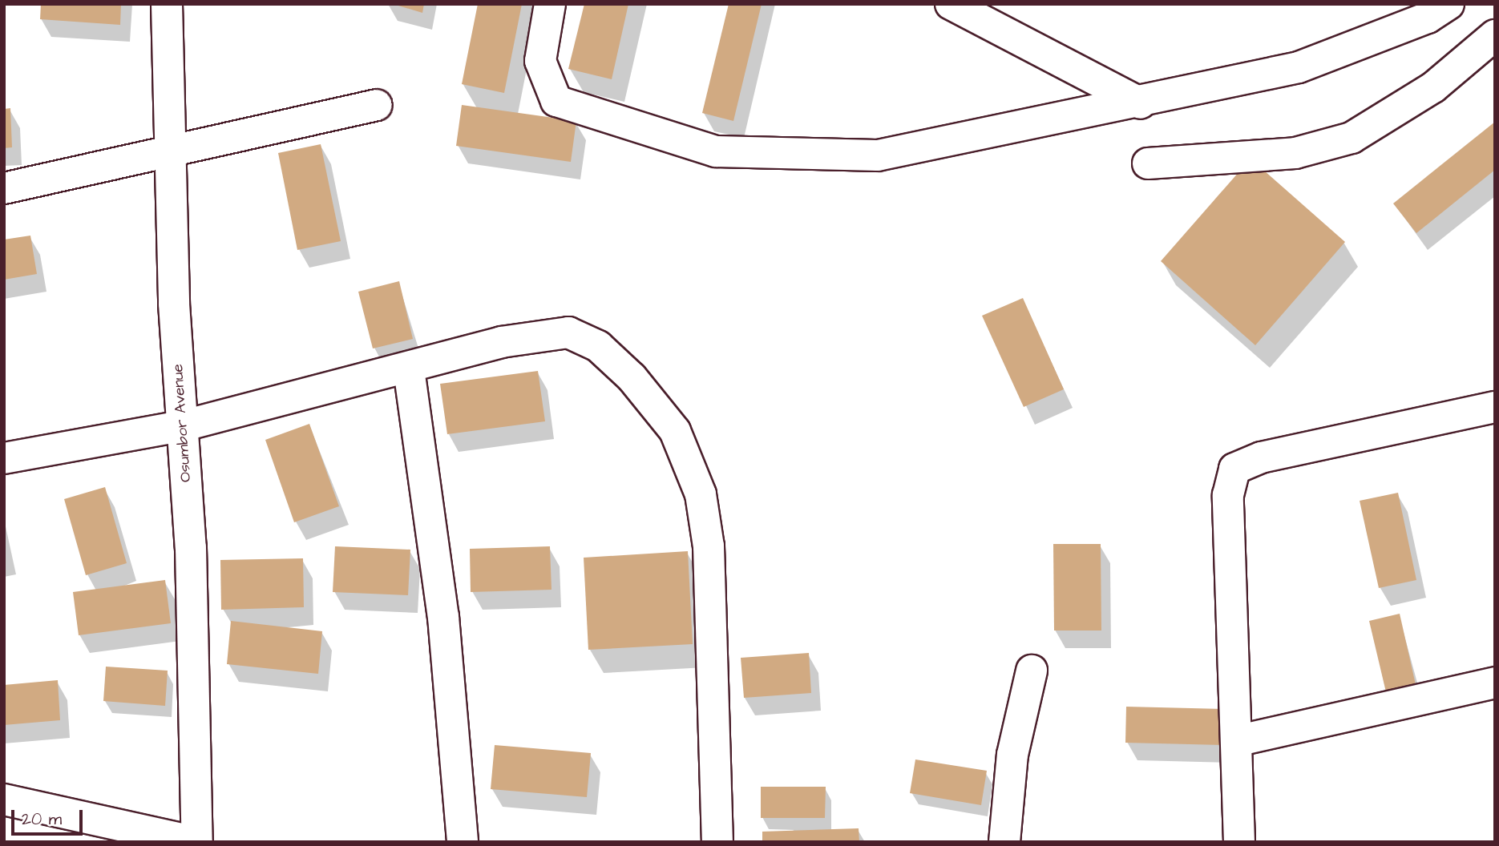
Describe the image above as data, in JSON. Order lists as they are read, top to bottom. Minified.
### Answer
{"streets":{"street":["Osumbor Avenue"]},"scale_bar":"20 m"}
